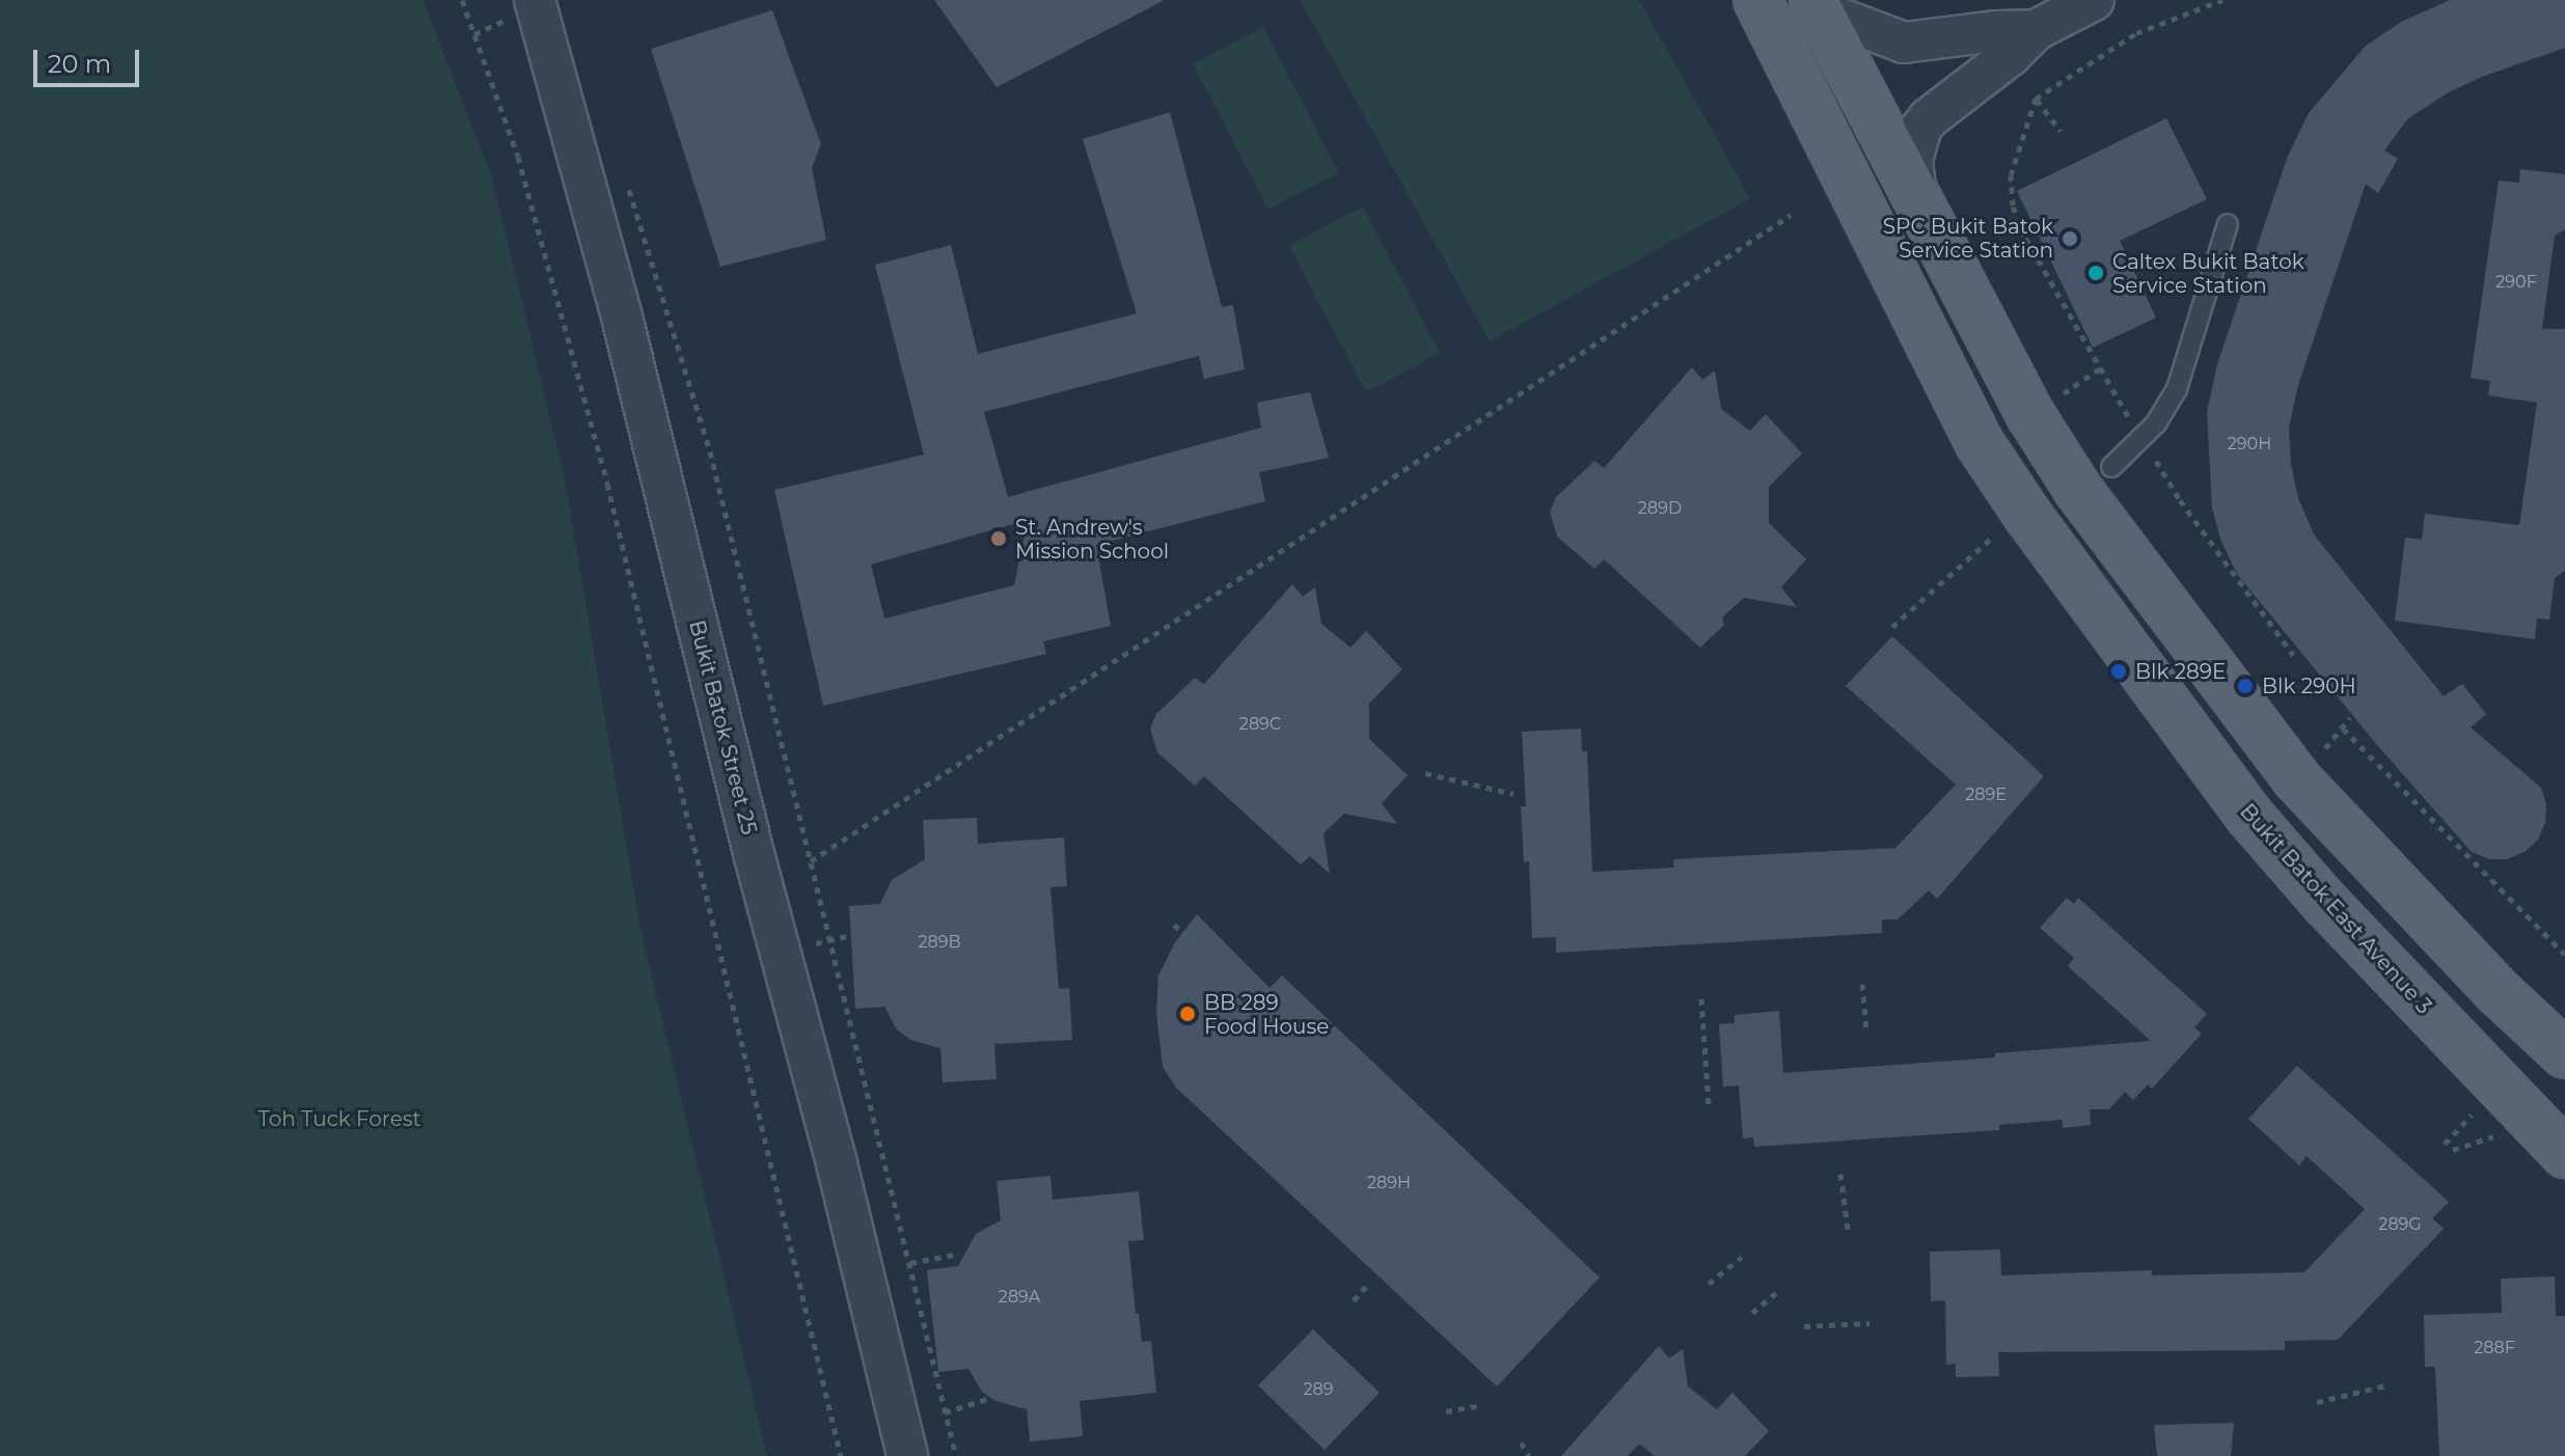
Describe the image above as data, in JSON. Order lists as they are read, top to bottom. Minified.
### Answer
{"streets":{"main road":["Bukit Batok East Avenue 3"],"street":["Bukit Batok Street 25"]},"parks":["Toh Tuck Forest"],"places":["SPC Bukit Batok Service Station","Caltex Bukit Batok Service Station","St. Andrew's Mission School","Blk 289E","Blk 290H","BB 289 Food House"],"house_numbers":["290F","290H","289D","289C","289E","289B","289H","289G","289A","288F","289"],"scale_bar":"20 m"}
